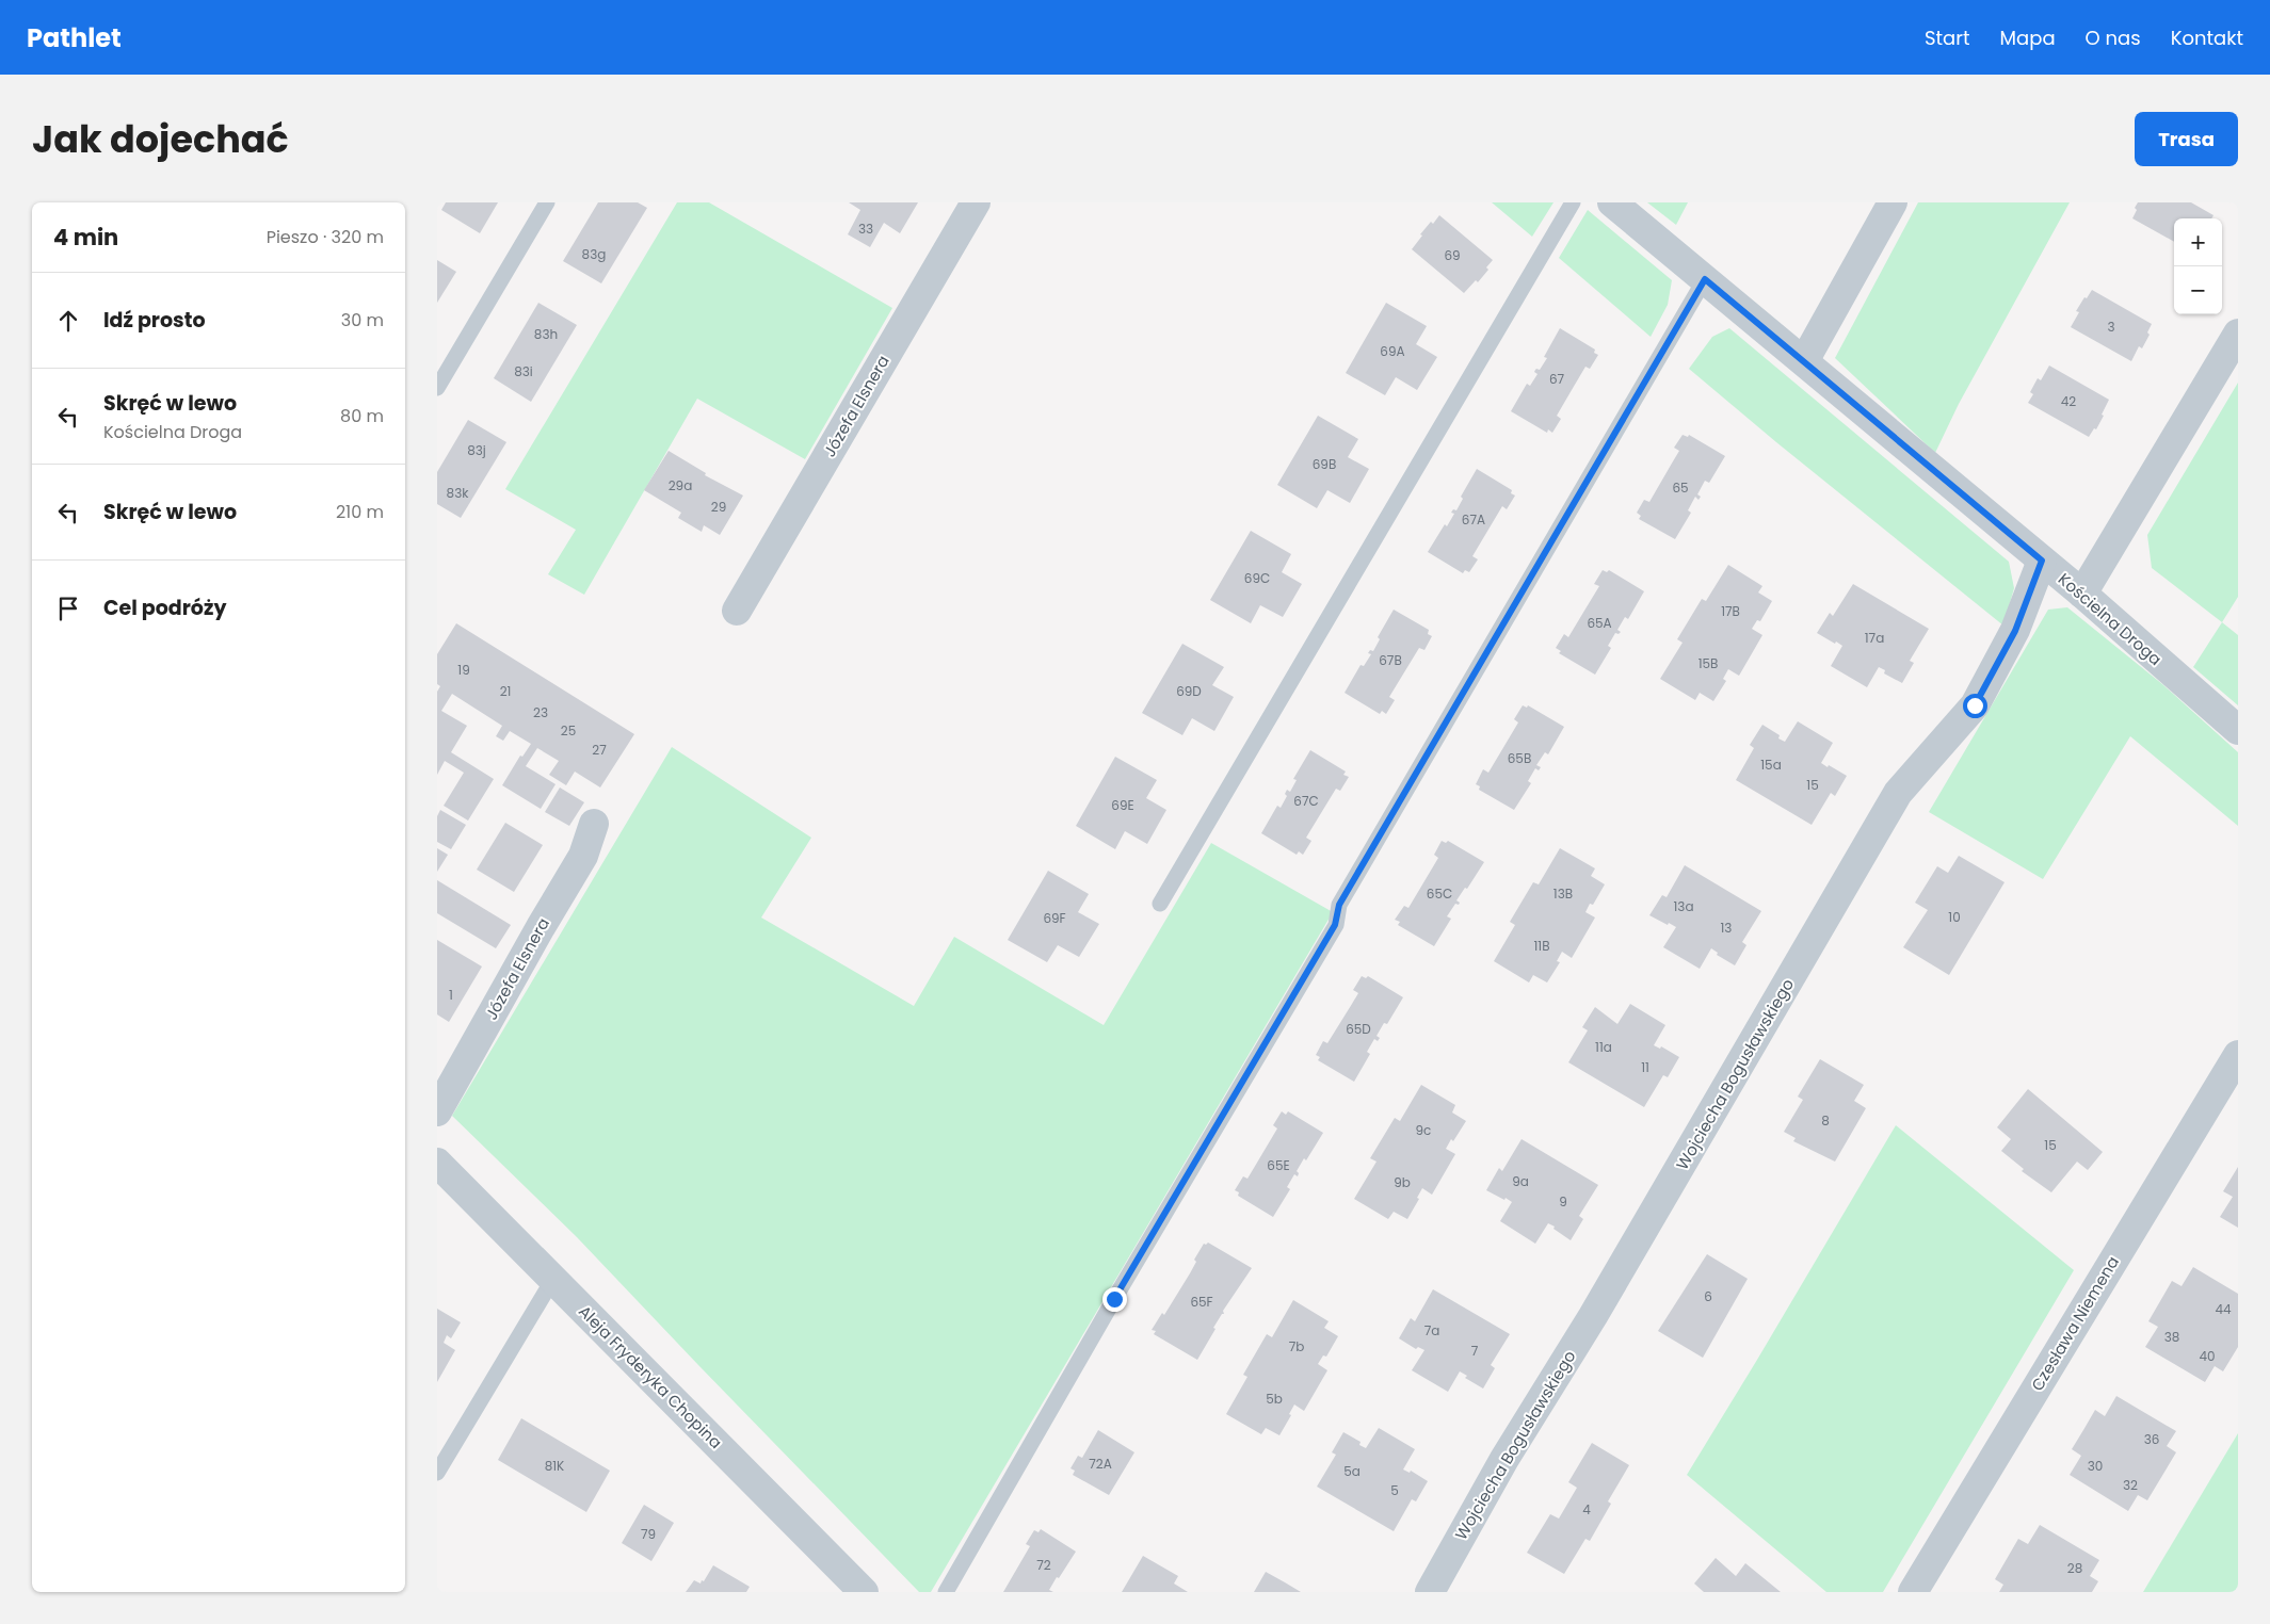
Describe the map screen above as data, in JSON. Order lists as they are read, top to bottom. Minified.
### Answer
{"streets":{"street":["Józefa Elsnera","Kościelna Droga","Wojciecha Bogusławskiego","Czesława Niemena","Aleja Fryderyka Chopina"]},"crossings":[["Kościelna Droga","Wojciecha Bogusławskiego"]],"house_numbers":["33","83g","69","3","83h","69A","83i","67","42","83j","69B","29a","65","83k","29","67A","69C","17B","65A","17a","67B","15B","19","21","69D","23","25","27","65B","15a","15","67C","69E","65C","13B","13a","10","69F","13","11B","1","65D","11a","11","8","9c","15","65E","9a","9b","9","6","65F","44","7a","38","7b","7","40","5b","36","72A","81K","30","5a","32","5","4","79","72","28"],"page":{"header":"Pathlet","nav":["Start","Mapa","O nas","Kontakt"],"title":"Jak dojechać","buttons":"Trasa","heading":["4 min","Pieszo · 320 m"],"map_buttons":["+","−"],"list":[["Idź prosto","30 m"],["Skręć w lewo","Kościelna Droga","80 m"],["Skręć w lewo","210 m"],"Cel podróży"]}}
